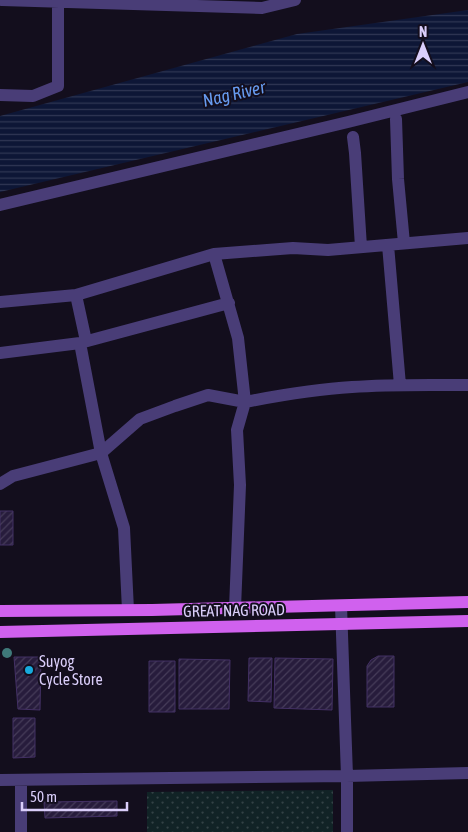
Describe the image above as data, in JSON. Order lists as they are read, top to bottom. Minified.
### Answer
{"streets":{"main road":["GREAT NAG ROAD"]},"water":["Nag River"],"places":["Suyog Cycle Store"],"scale_bar":"50 m","north":"top"}
